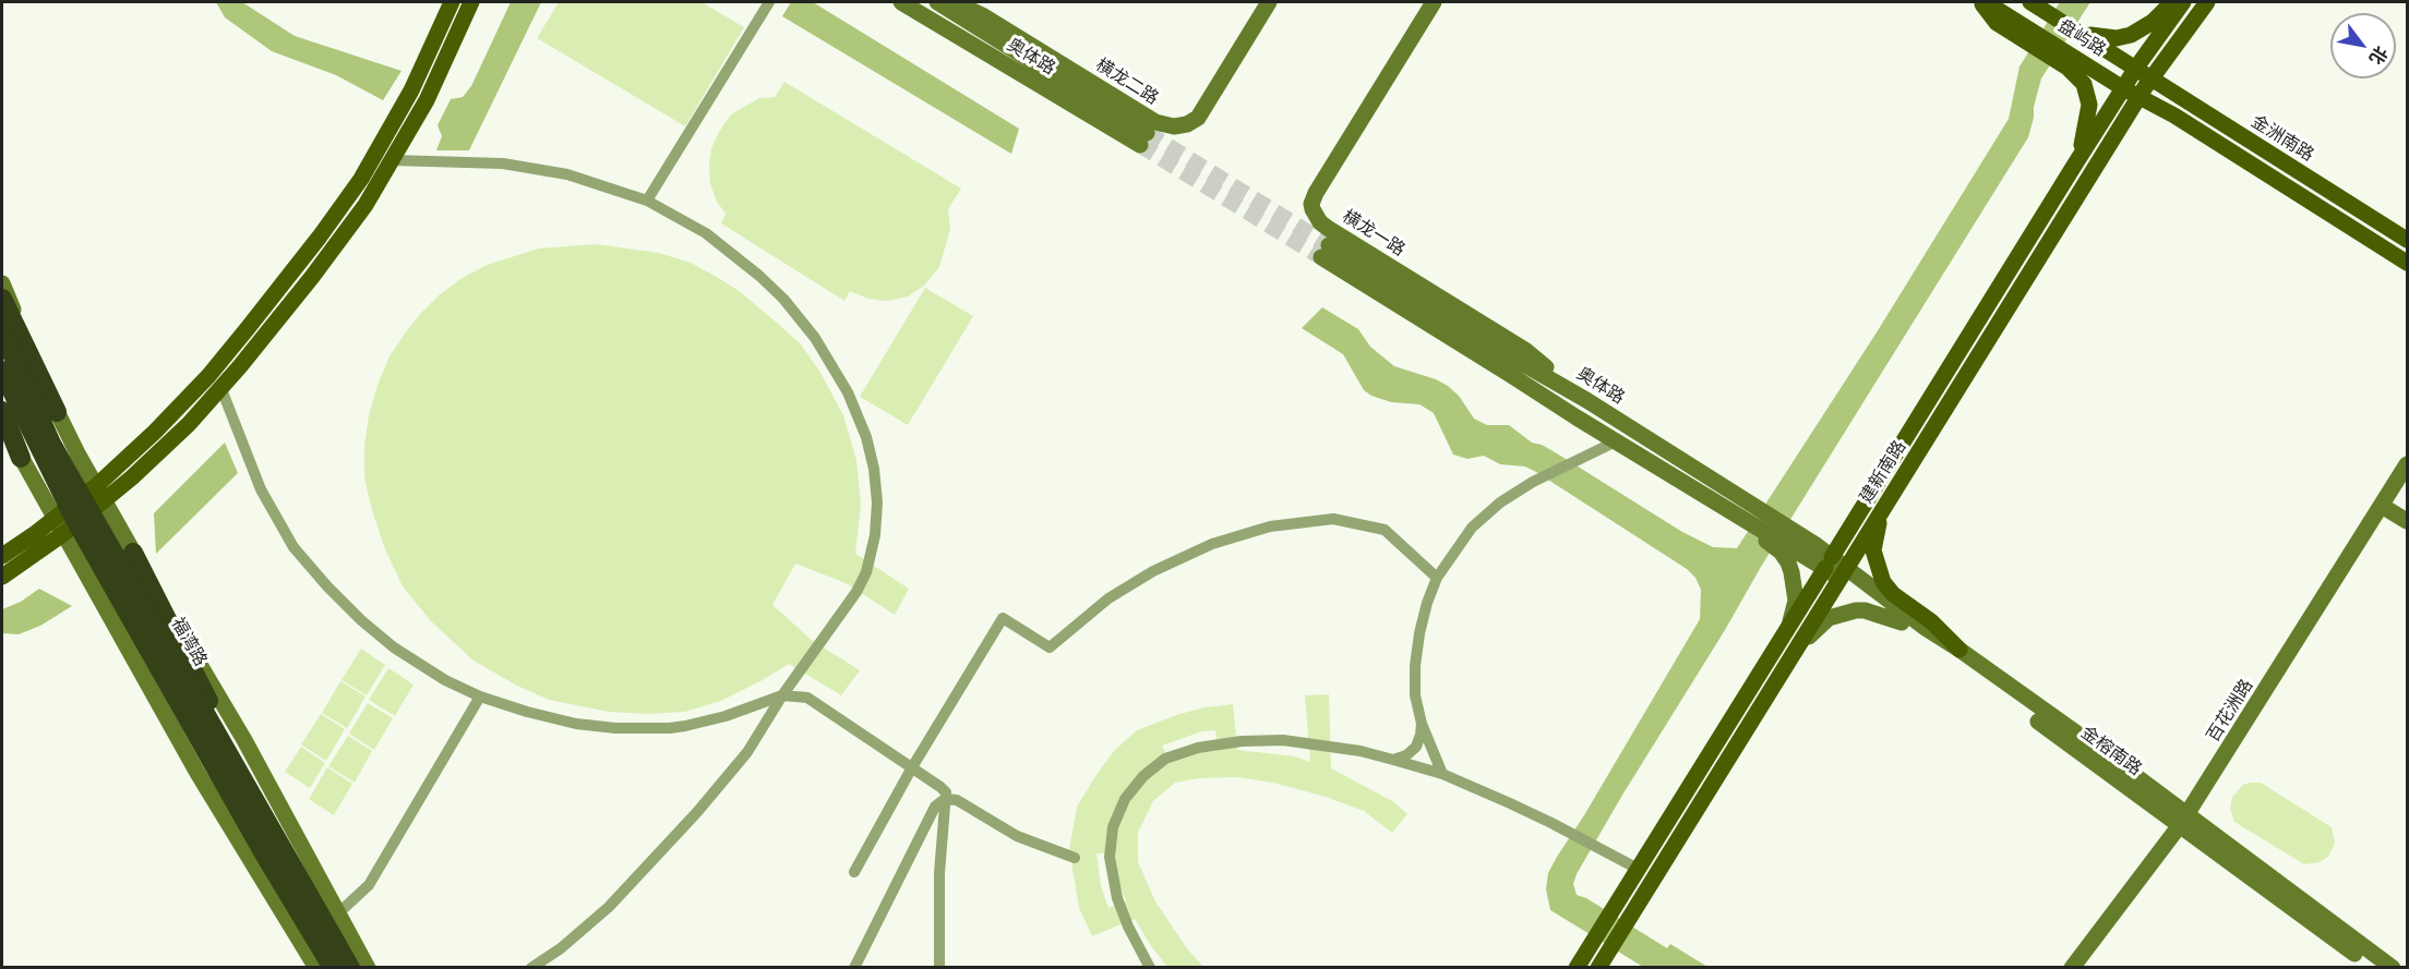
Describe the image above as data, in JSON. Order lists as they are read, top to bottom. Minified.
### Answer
{"streets":{"highway":["福湾路"],"main road":["盘屿路","奥体路","横龙二路","金洲南路","横龙一路","建新南路","百花洲路","金榕南路"]},"crossings":[["盘屿路","金洲南路"],["盘屿路","建新南路"],["奥体路","横龙二路"],["奥体路","横龙一路"],["奥体路","建新南路"],["奥体路","金榕南路"],["金洲南路","建新南路"],["建新南路","金榕南路"],["百花洲路","金榕南路"]],"north":"bottom right"}
